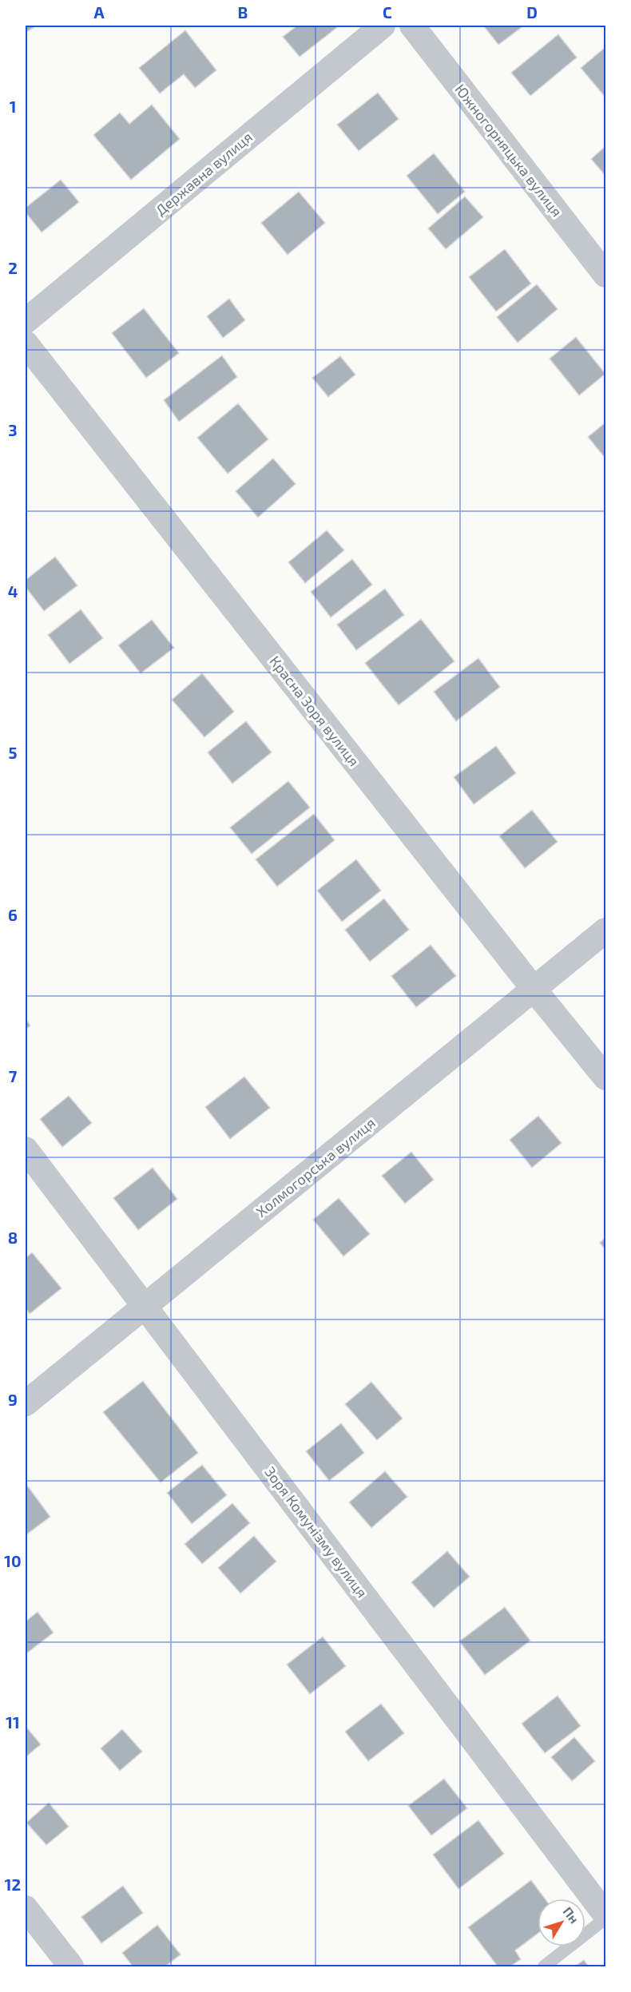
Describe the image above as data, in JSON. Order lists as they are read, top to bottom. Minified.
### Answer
{"streets":{"street":["Южногорняцька вулиця","Державна вулиця","Красна Зоря вулиця","Холмогорська вулиця","Зоря Комунізму вулиця"]},"crossings":[["Красна Зоря вулиця","Холмогорська вулиця"],["Холмогорська вулиця","Зоря Комунізму вулиця"]],"north":"top right","grid":{"columns":["A","B","C","D"],"rows":["1","2","3","4","5","6","7","8","9","10","11","12"]}}
